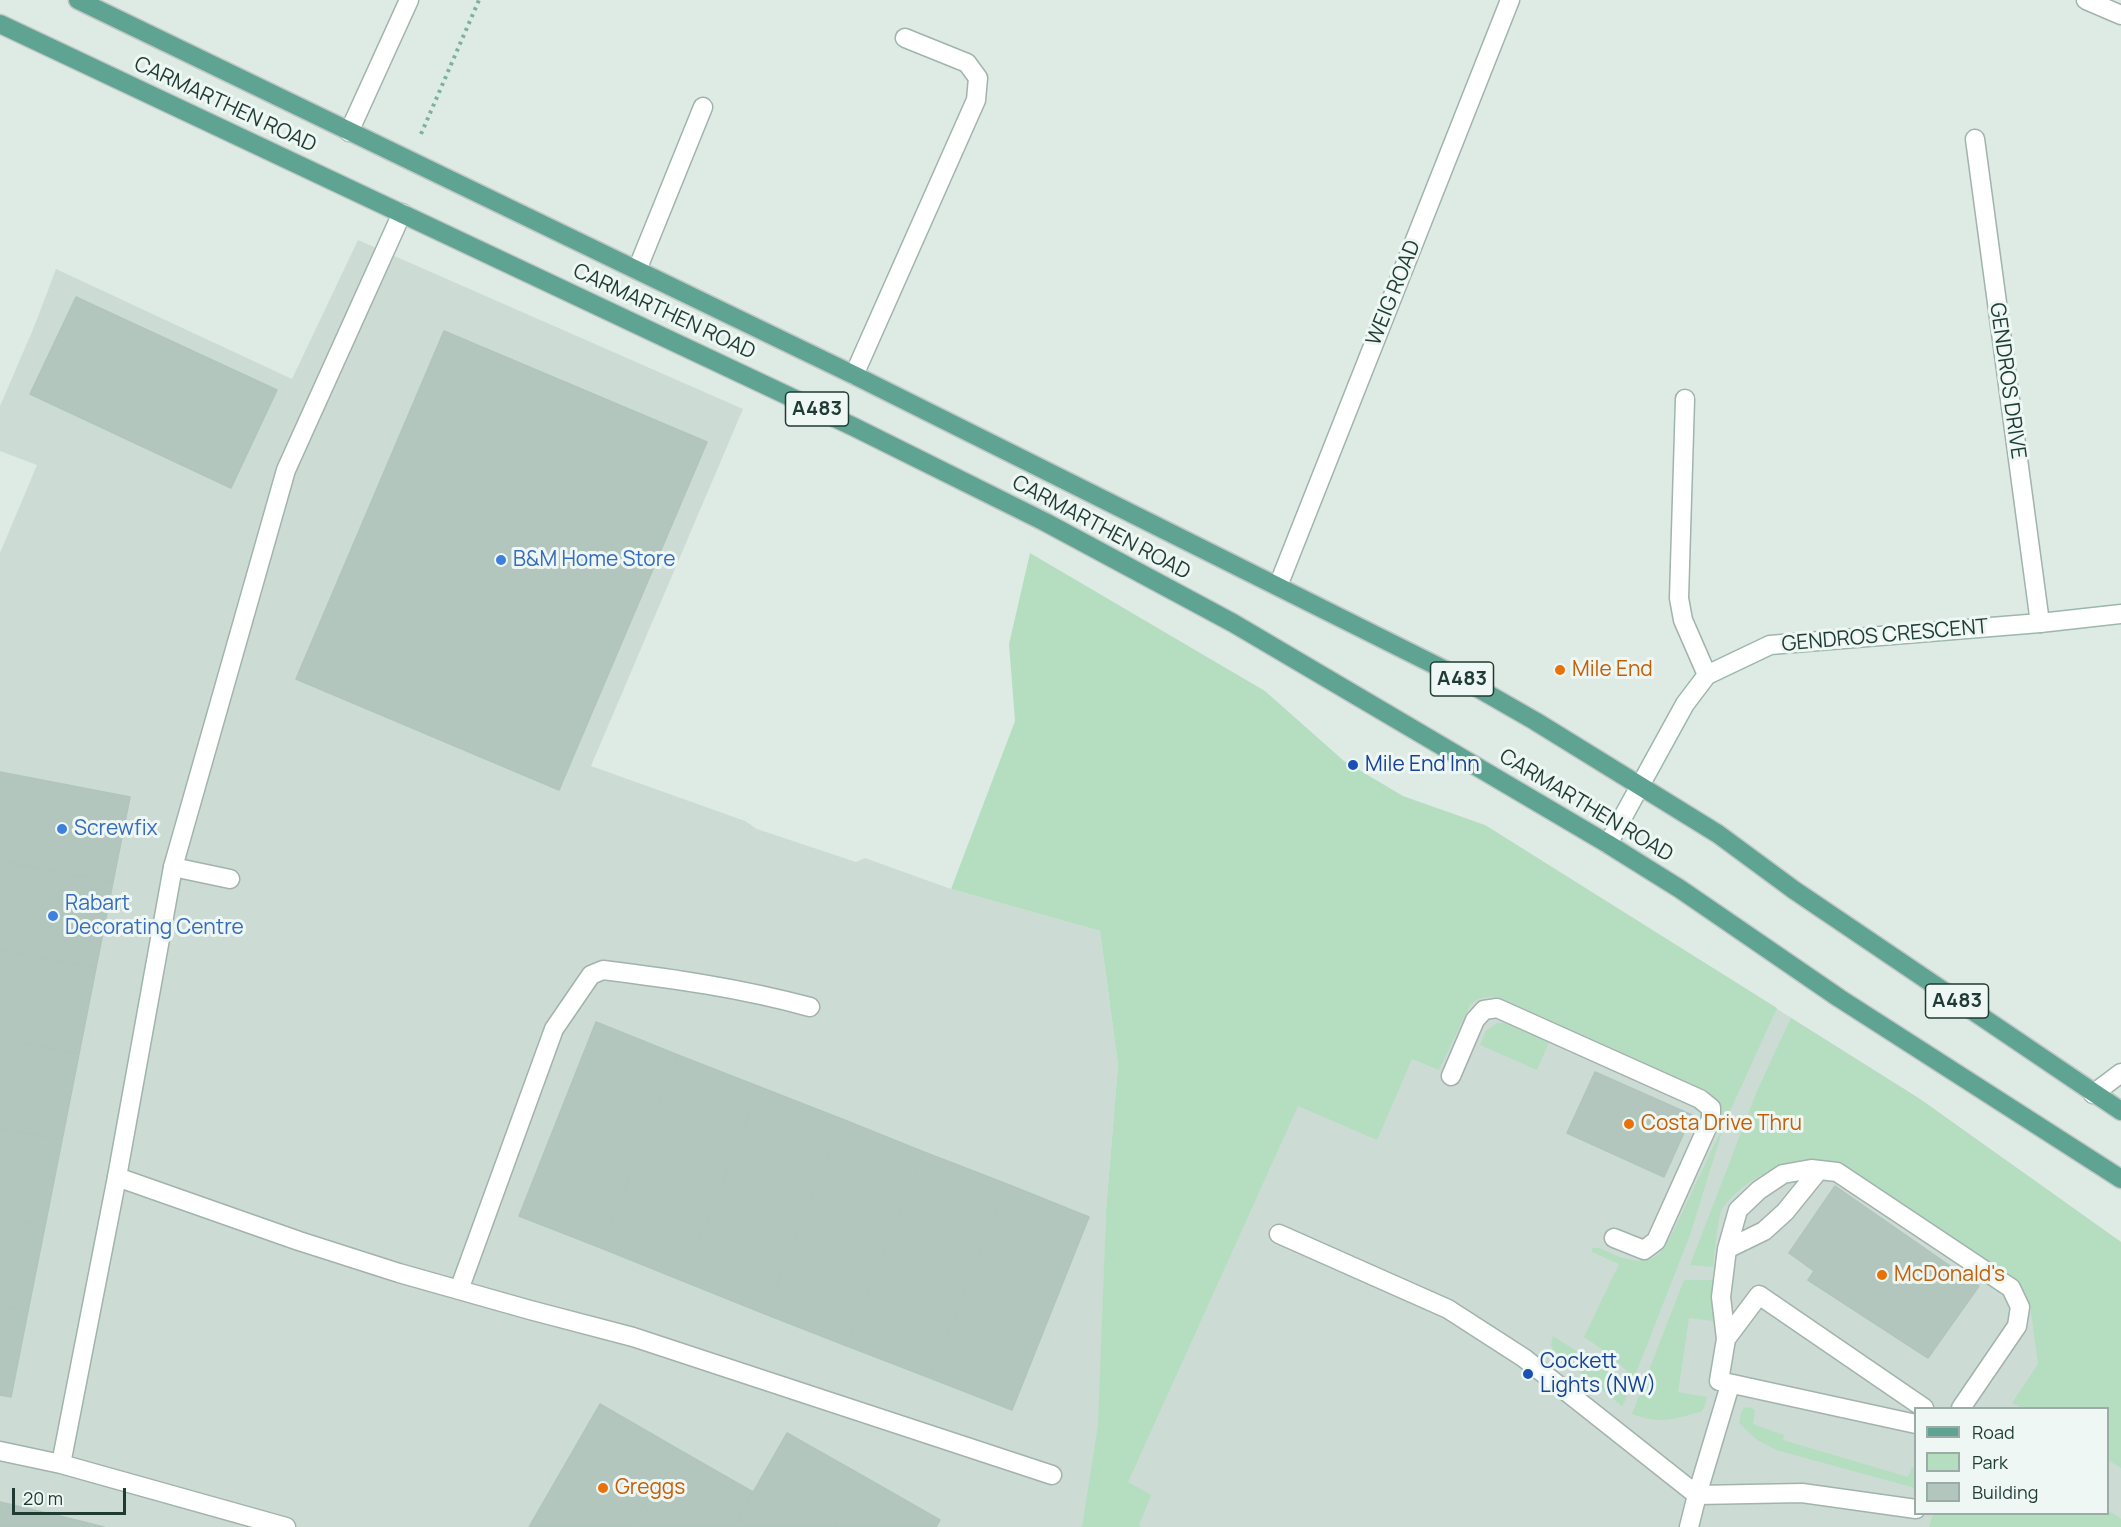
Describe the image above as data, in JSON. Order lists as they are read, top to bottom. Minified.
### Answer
{"streets":{"main road":["CARMARTHEN ROAD","A483"],"street":["WEIG ROAD","GENDROS DRIVE","GENDROS CRESCENT"]},"crossings":[["CARMARTHEN ROAD","WEIG ROAD"],["CARMARTHEN ROAD","GENDROS CRESCENT"],["GENDROS DRIVE","GENDROS CRESCENT"]],"places":["B&M Home Store","Mile End","Mile End Inn","Screwfix","Rabart Decorating Centre","Costa Drive Thru","McDonald's","Cockett Lights (NW)","Greggs"],"legend":["Road","Park","Building"],"scale_bar":"20 m"}
